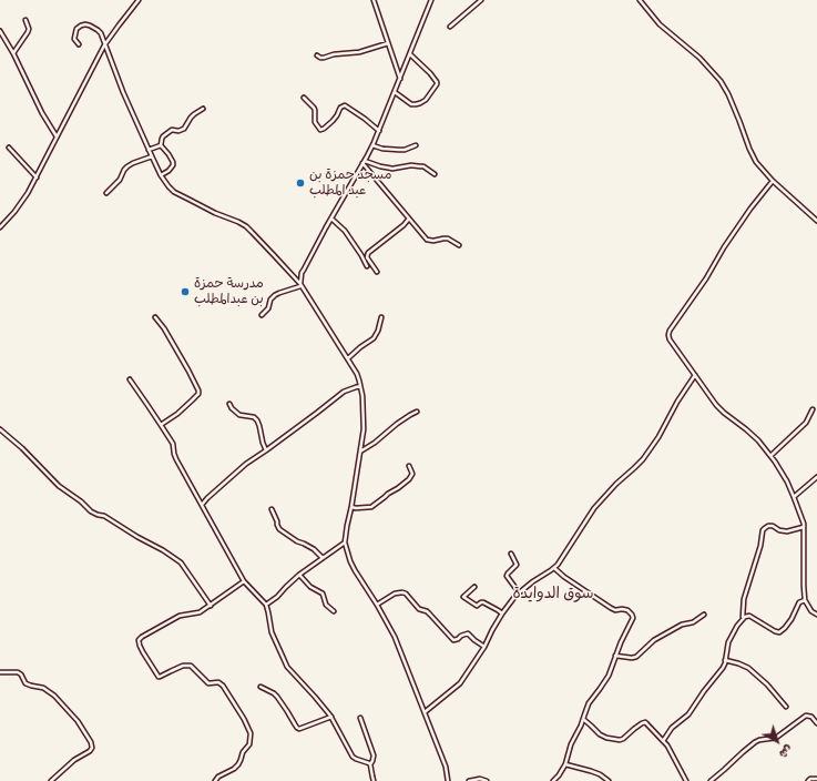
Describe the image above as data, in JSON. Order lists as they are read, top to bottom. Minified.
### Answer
{"districts":["سوق الدوايدة"],"places":["مسجد حمزة بن عبد المطلب","مدرسة حمزة بن عبدالمطلب"],"north":"bottom right"}
